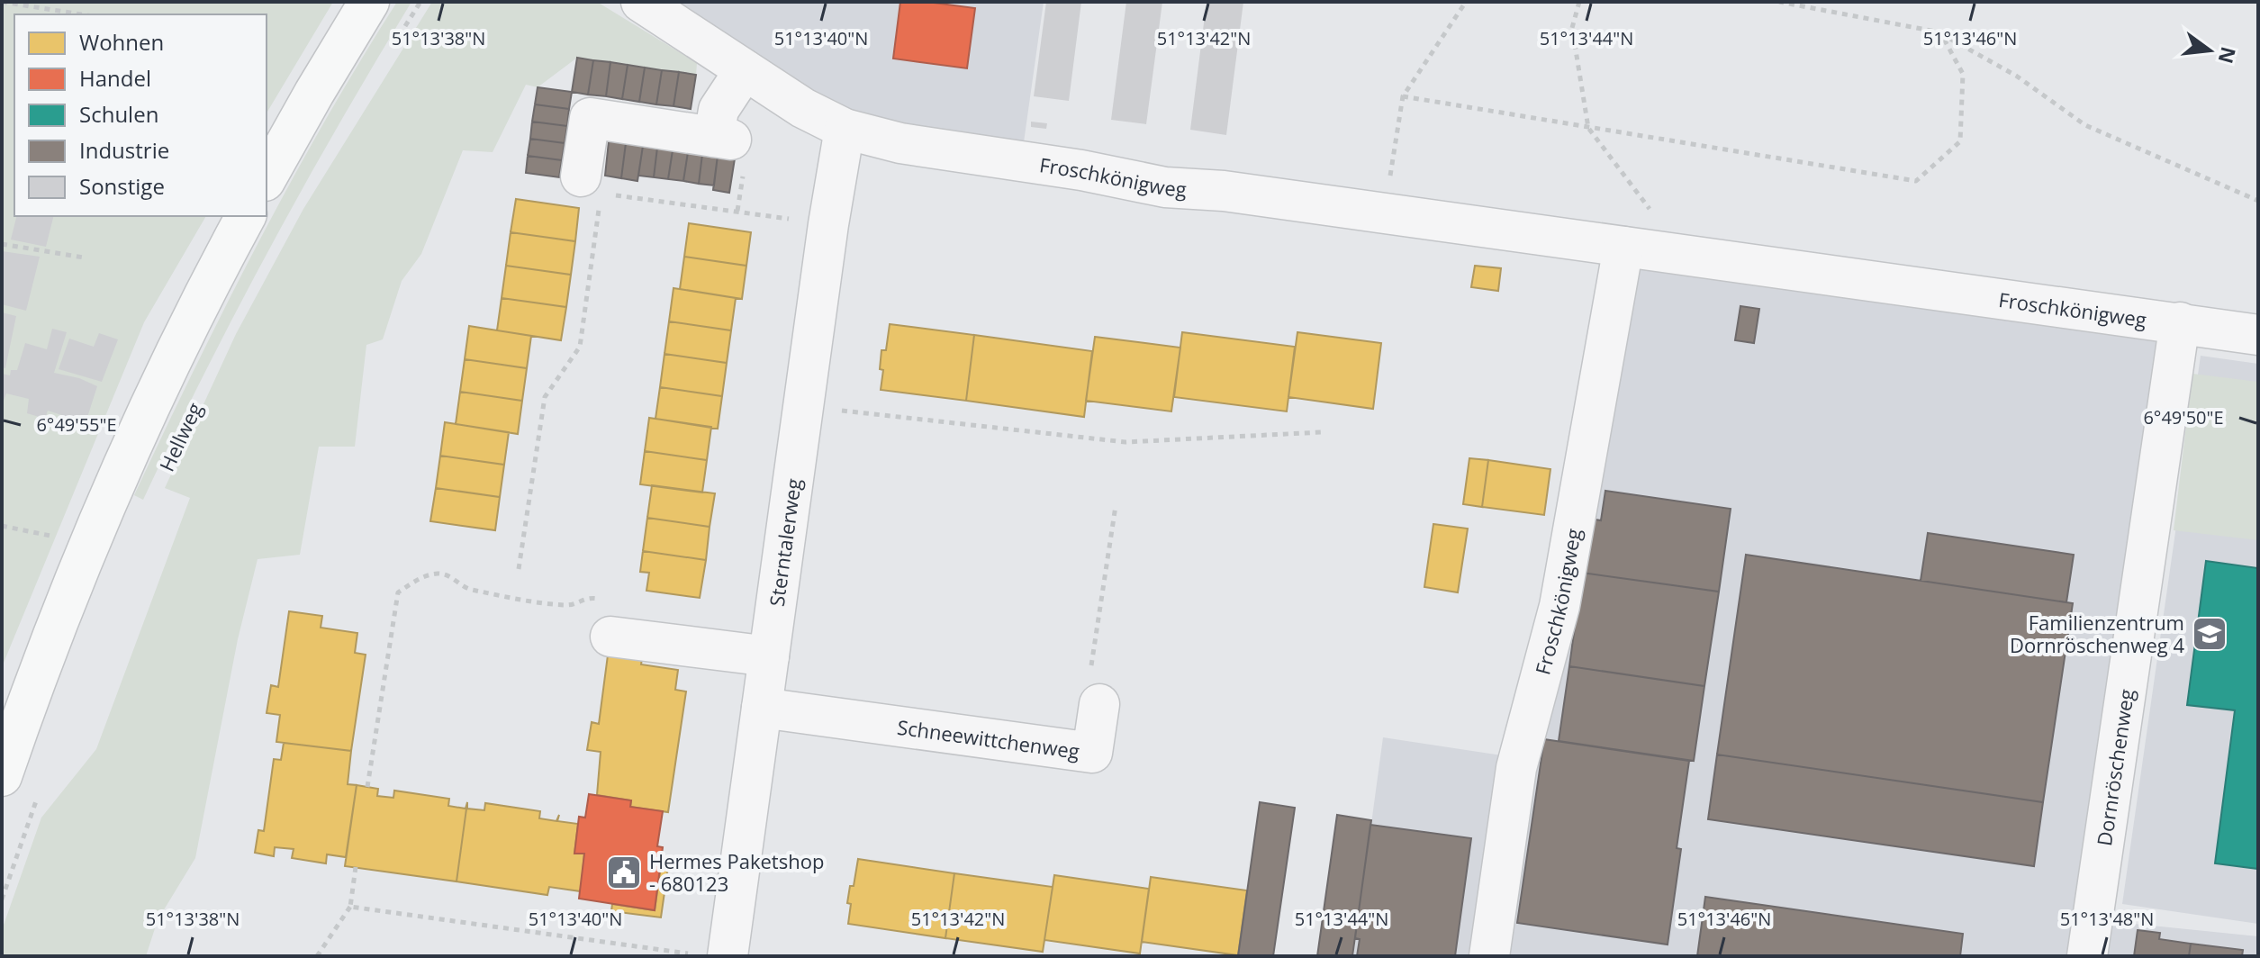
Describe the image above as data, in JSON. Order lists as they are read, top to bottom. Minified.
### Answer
{"streets":{"main road":["Hellweg"],"street":["Froschkönigweg","Sterntalerweg","Schneewittchenweg","Dornröschenweg"]},"crossings":[["Froschkönigweg","Sterntalerweg"],["Froschkönigweg","Dornröschenweg"],["Sterntalerweg","Schneewittchenweg"]],"places":{"school or university":["Familienzentrum Dornröschenweg 4"],"public building":["Hermes Paketshop - 680123"]},"legend":["Wohnen","Handel","Schulen","Industrie","Sonstige"],"north":"right","coordinates":["51°13'38\"N","51°13'40\"N","51°13'42\"N","51°13'44\"N","51°13'46\"N","6°49'50\"E","6°49'55\"E","51°13'48\"N"]}
